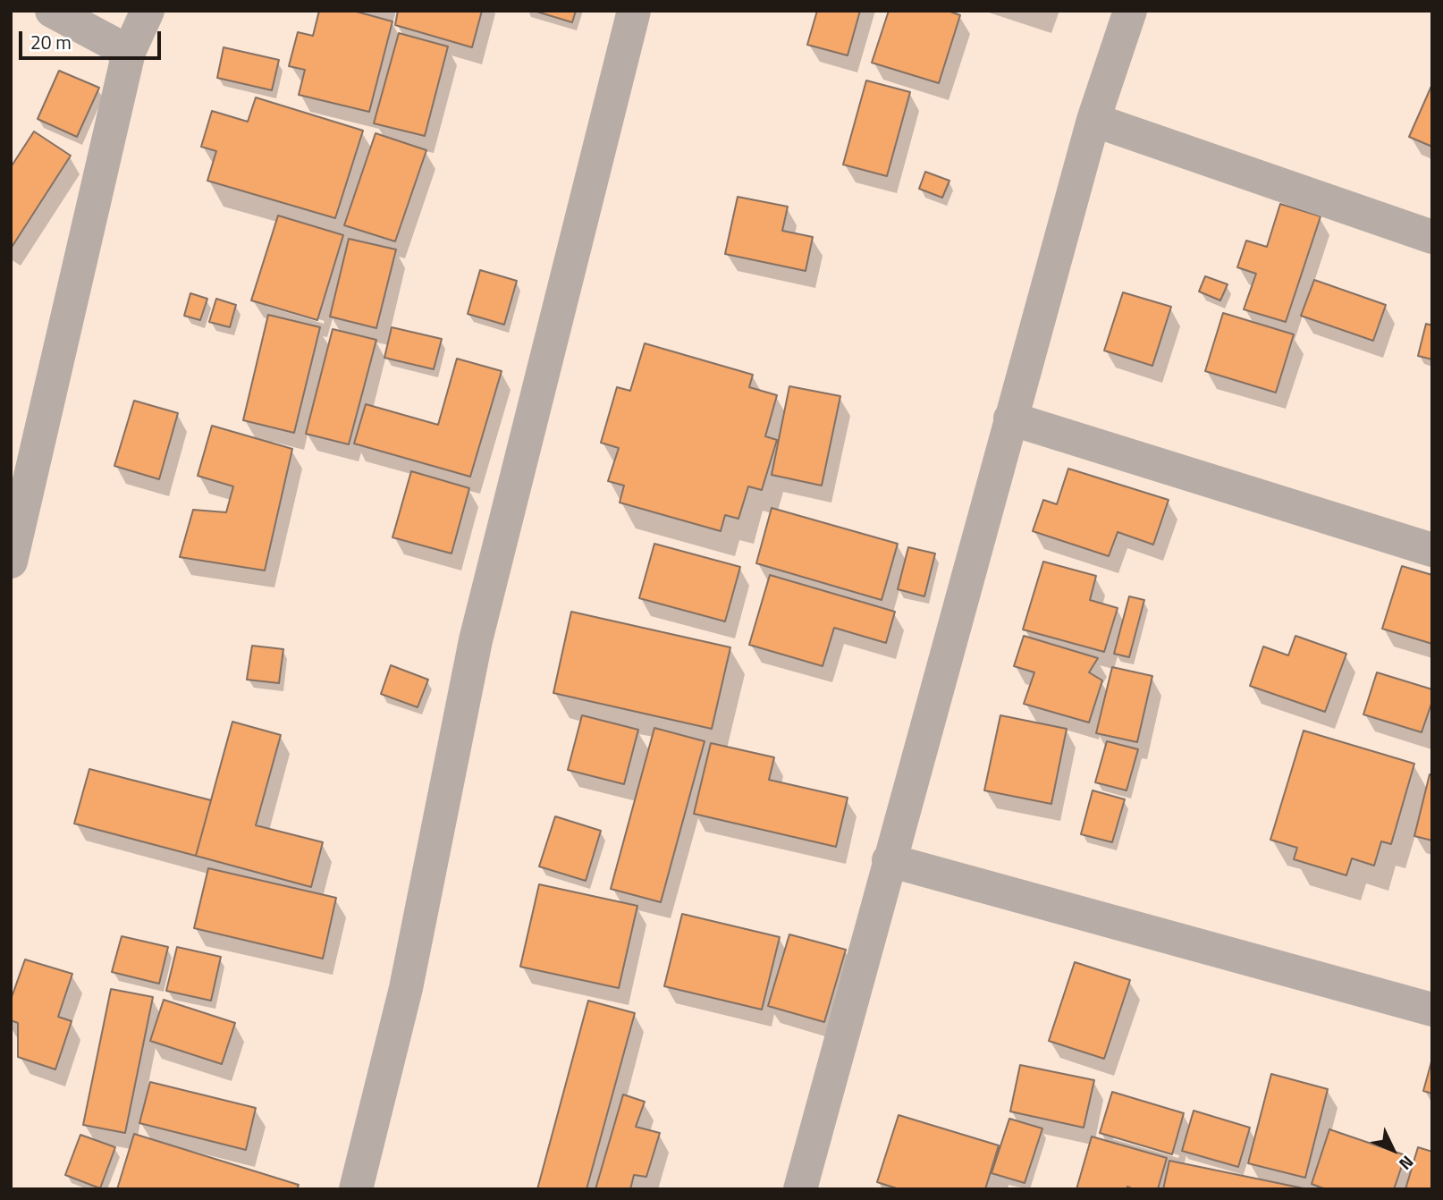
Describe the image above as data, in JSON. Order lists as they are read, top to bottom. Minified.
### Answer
{"scale_bar":"20 m","north":"bottom right"}
